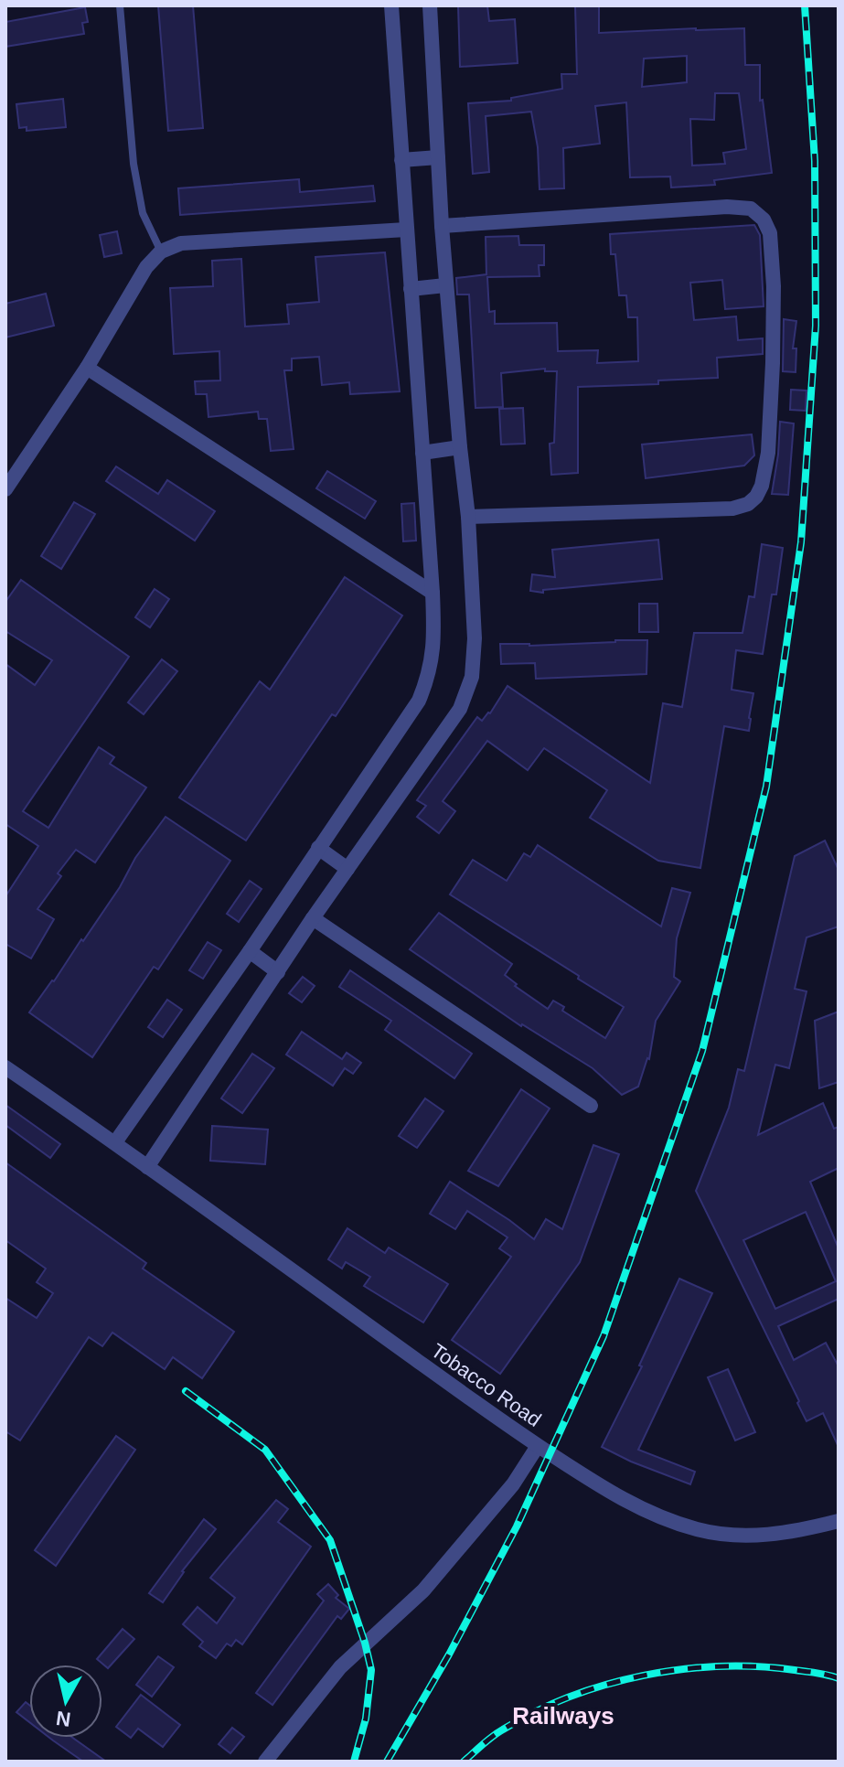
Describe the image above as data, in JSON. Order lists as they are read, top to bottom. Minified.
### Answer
{"streets":{"street":["Tobacco Road"]},"districts":["Railways"],"north":"bottom"}
